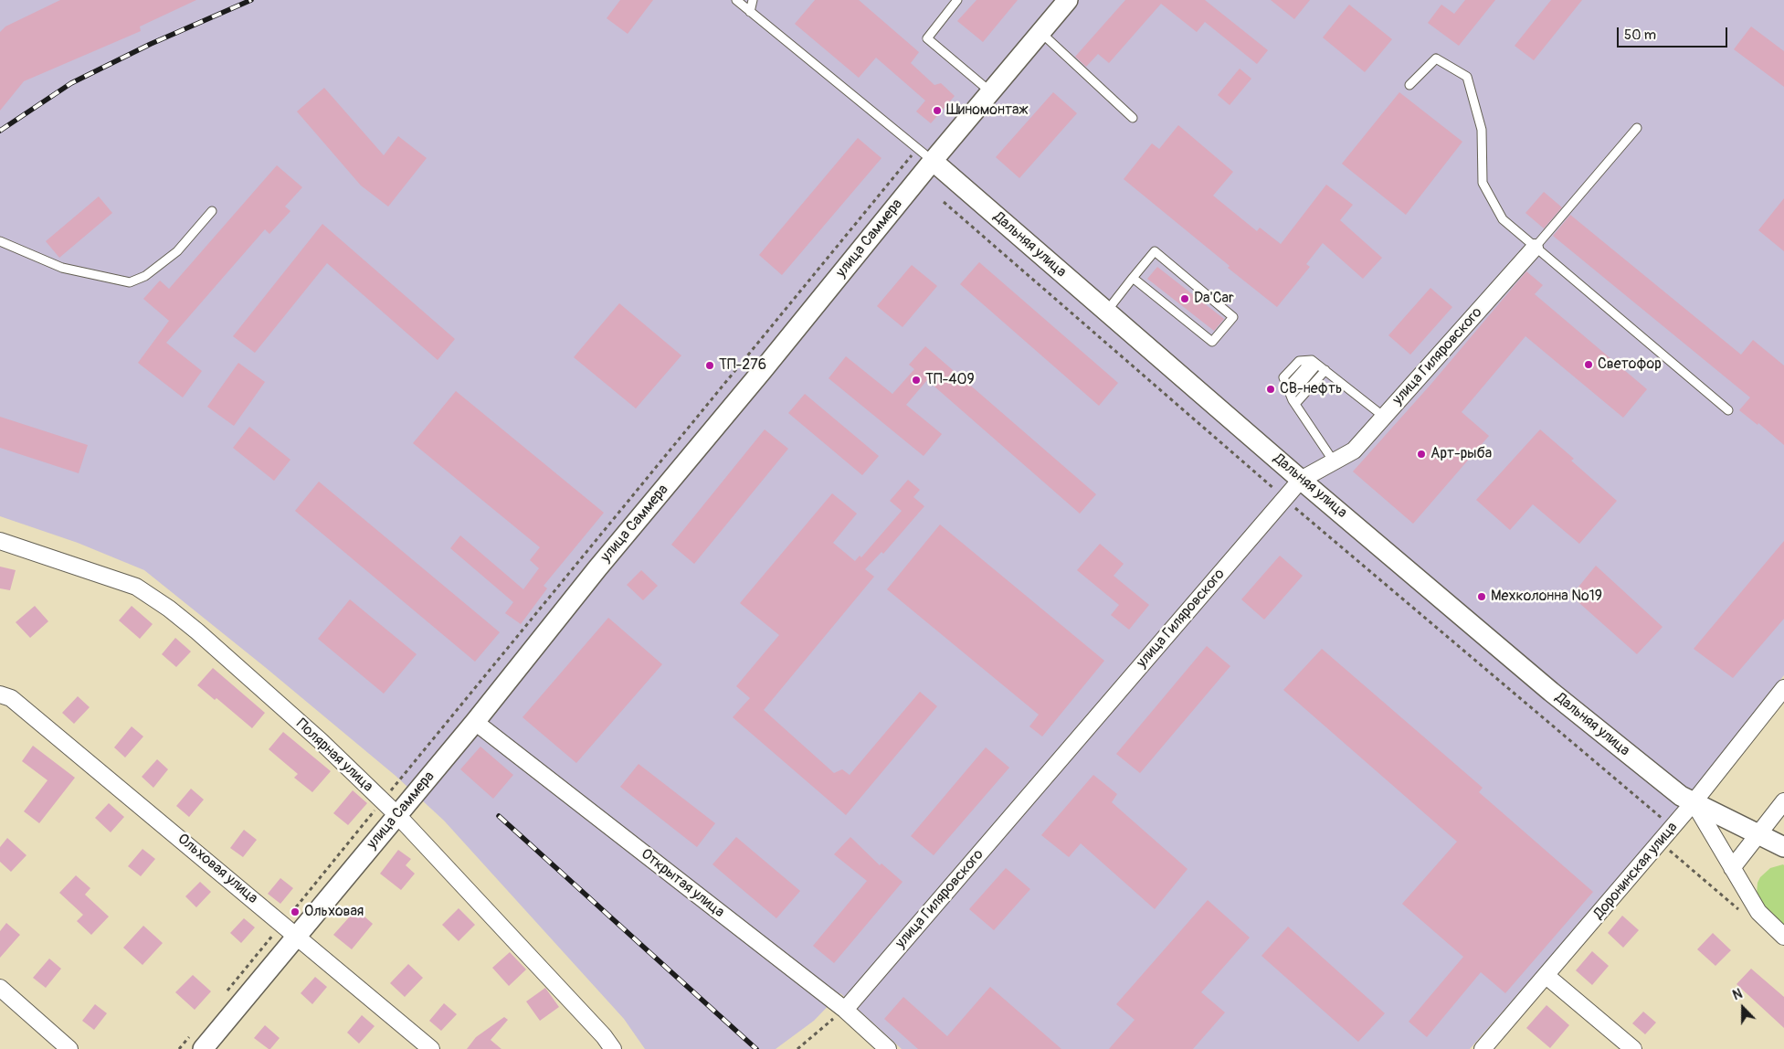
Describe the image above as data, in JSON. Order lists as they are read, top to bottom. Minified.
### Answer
{"streets":{"street":["улица Саммера","Дальняя улица","улица Гиляровского","Полярная улица","Ольховая улица","Доронинская улица","Открытая улица"]},"crossings":[["улица Саммера","Дальняя улица"],["улица Саммера","Полярная улица"],["улица Саммера","Ольховая улица"],["улица Саммера","Открытая улица"],["Дальняя улица","улица Гиляровского"],["Дальняя улица","Доронинская улица"],["улица Гиляровского","Открытая улица"]],"places":["Шиномонтаж","Da'Car","Светофор","ТП-276","ТП-409","СВ-нефть","Арт-рыба","Мехколонна №19","Ольховая"],"scale_bar":"50 m","north":"top"}
